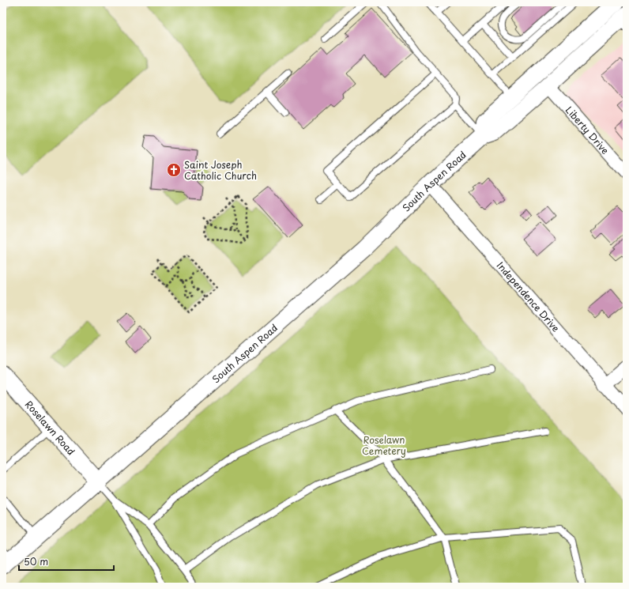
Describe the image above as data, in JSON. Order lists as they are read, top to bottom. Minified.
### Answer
{"streets":{"street":["Liberty Drive","South Aspen Road","Independence Drive","Roselawn Road"]},"crossings":[["Liberty Drive","South Aspen Road"],["South Aspen Road","Independence Drive"],["South Aspen Road","Roselawn Road"]],"parks":["Roselawn Cemetery"],"places":{"church":["Saint Joseph Catholic Church"]},"scale_bar":"50 m"}
